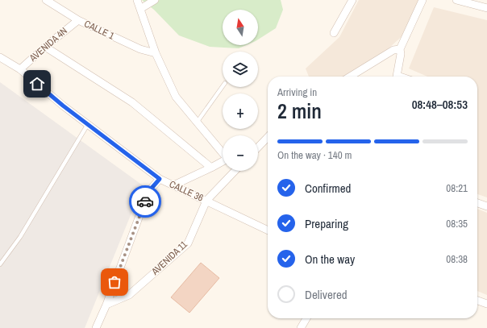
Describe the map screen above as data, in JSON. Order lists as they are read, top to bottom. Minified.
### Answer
{"streets":{"street":["CALLE 1","AVENIDA 4N","CALLE 36","AVENIDA 11"]},"crossings":[["CALLE 1","AVENIDA 4N"],["AVENIDA 4N","CALLE 36"],["CALLE 36","AVENIDA 11"]],"north":"top","page":{"map_buttons":["+","−"],"heading":["2 min","Arriving in","08:48–08:53"],"bar":"On the way · 140 m","list":[["Confirmed","08:21"],["Preparing","08:35"],["On the way","08:38"],"Delivered"]}}
